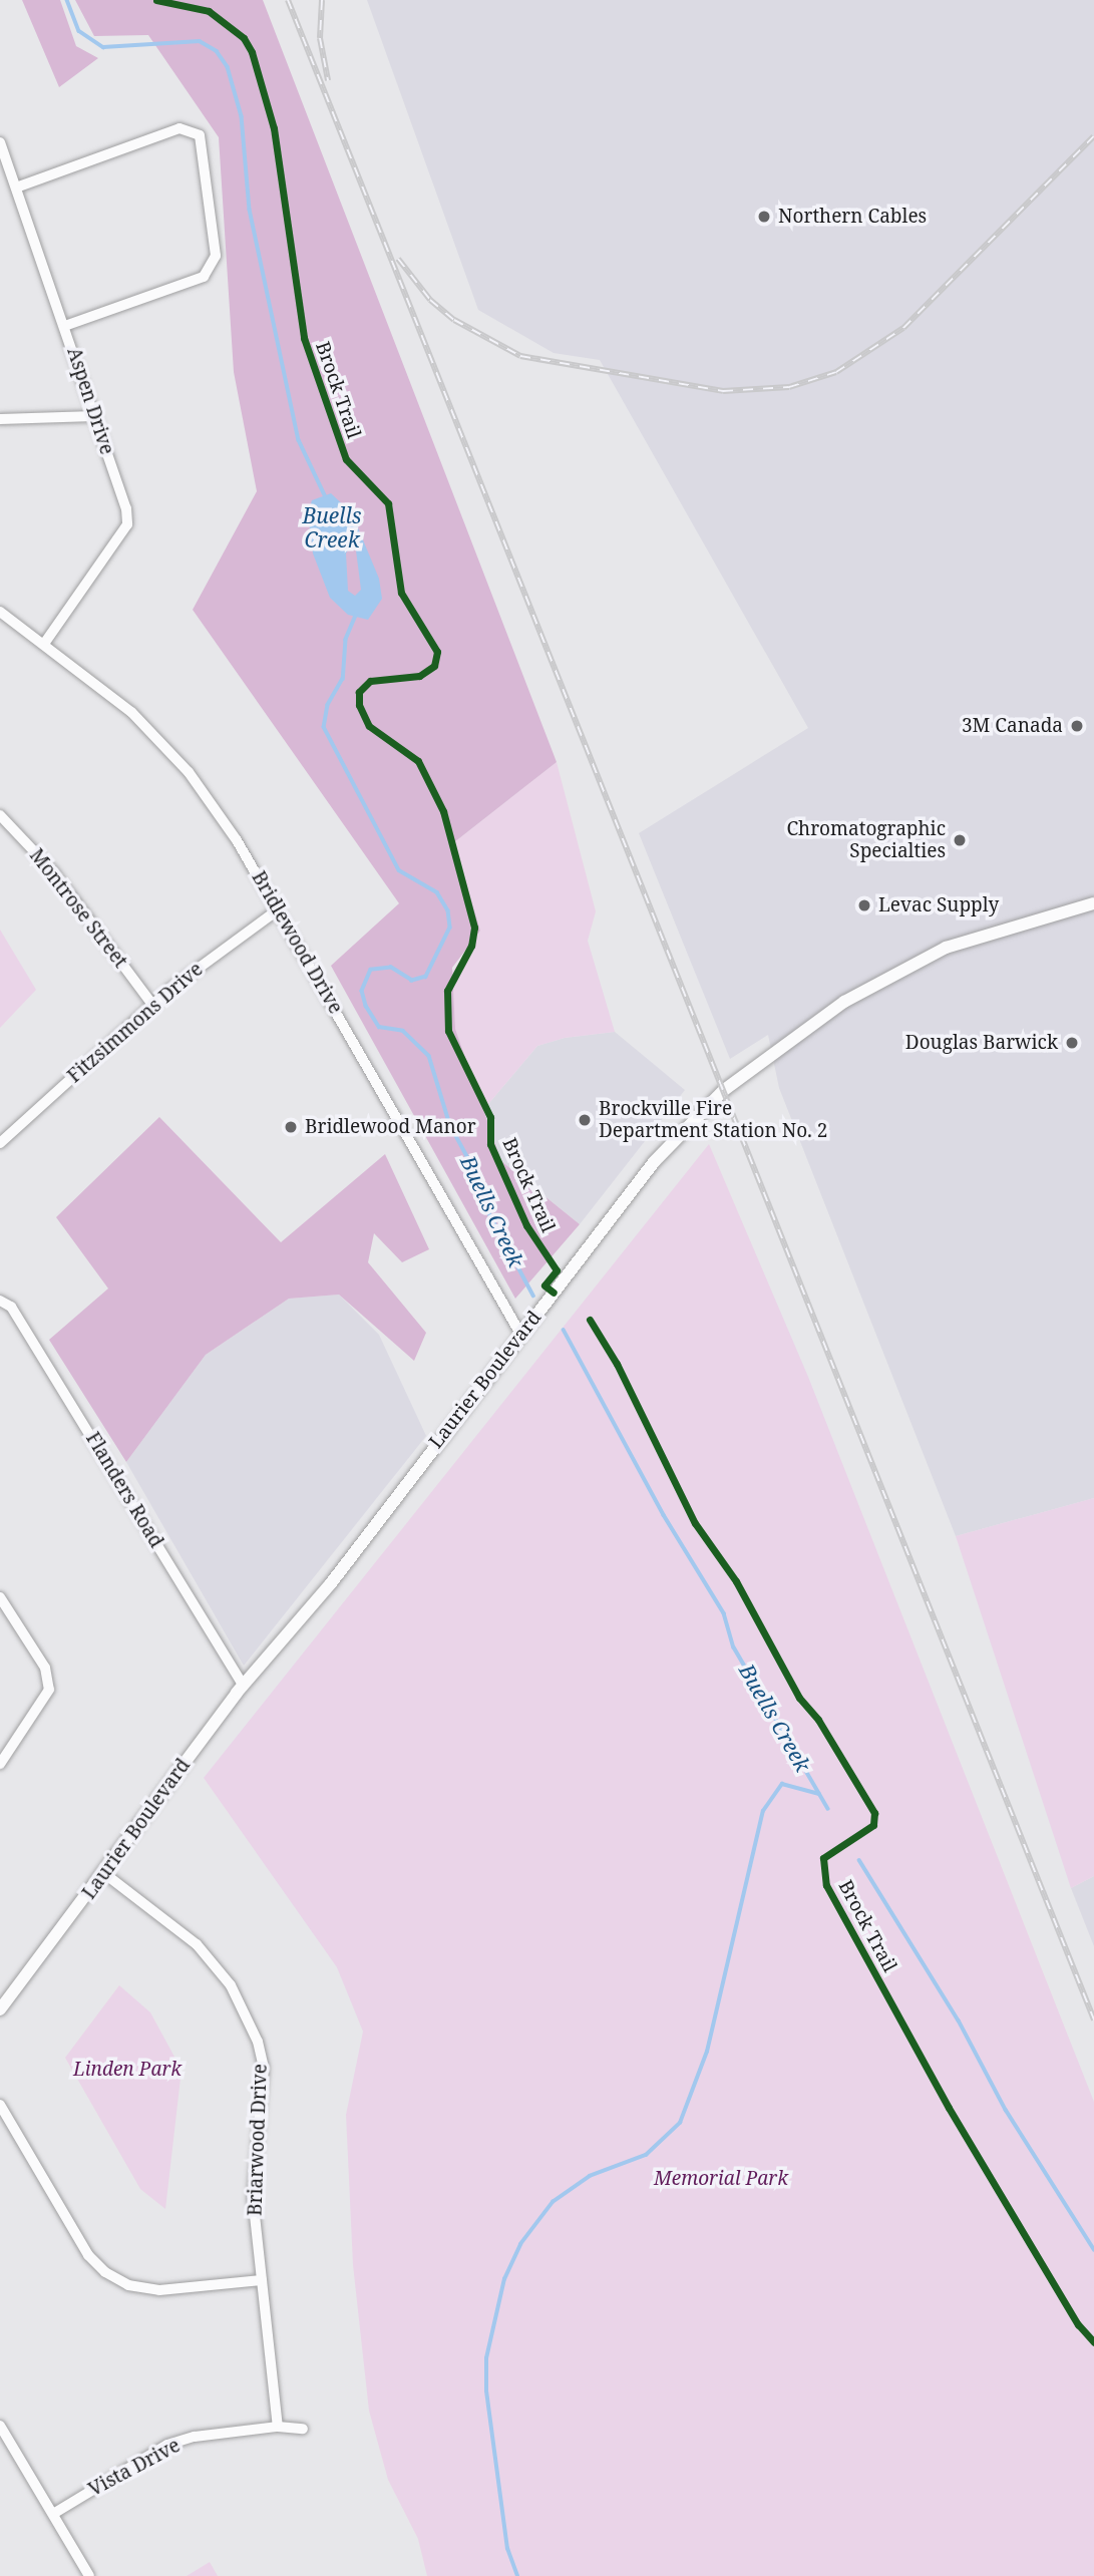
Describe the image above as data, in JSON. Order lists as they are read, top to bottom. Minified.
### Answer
{"streets":{"street":["Aspen Drive","Montrose Street","Bridlewood Drive","Fitzsimmons Drive","Laurier Boulevard","Flanders Road","Briarwood Drive","Vista Drive"],"cycle path":["Brock Trail"]},"crossings":[["Aspen Drive","Bridlewood Drive"],["Montrose Street","Fitzsimmons Drive"],["Bridlewood Drive","Fitzsimmons Drive"],["Bridlewood Drive","Laurier Boulevard"],["Laurier Boulevard","Flanders Road"],["Laurier Boulevard","Briarwood Drive"],["Briarwood Drive","Vista Drive"]],"water":["Buells Creek"],"parks":["Linden Park","Memorial Park"],"places":["Northern Cables","3M Canada","Chromatographic Specialties","Levac Supply","Douglas Barwick","Brockville Fire Department Station No. 2","Bridlewood Manor"]}
